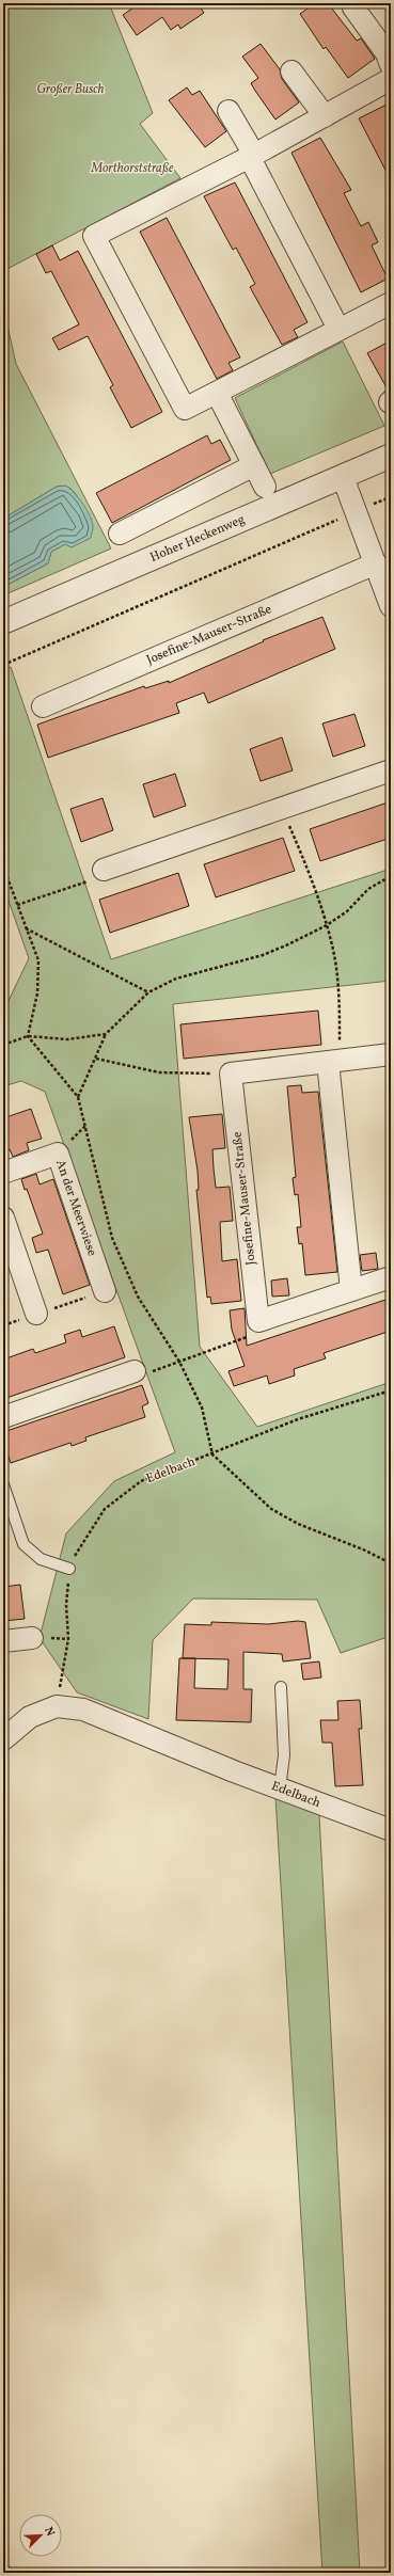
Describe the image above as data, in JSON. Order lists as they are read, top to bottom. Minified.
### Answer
{"streets":{"street":["Hoher Heckenweg","Josefine-Mauser-Straße","An der Meerwiese","Edelbach"]},"parks":["Großer Busch","Morthorststraße"],"north":"top right"}
